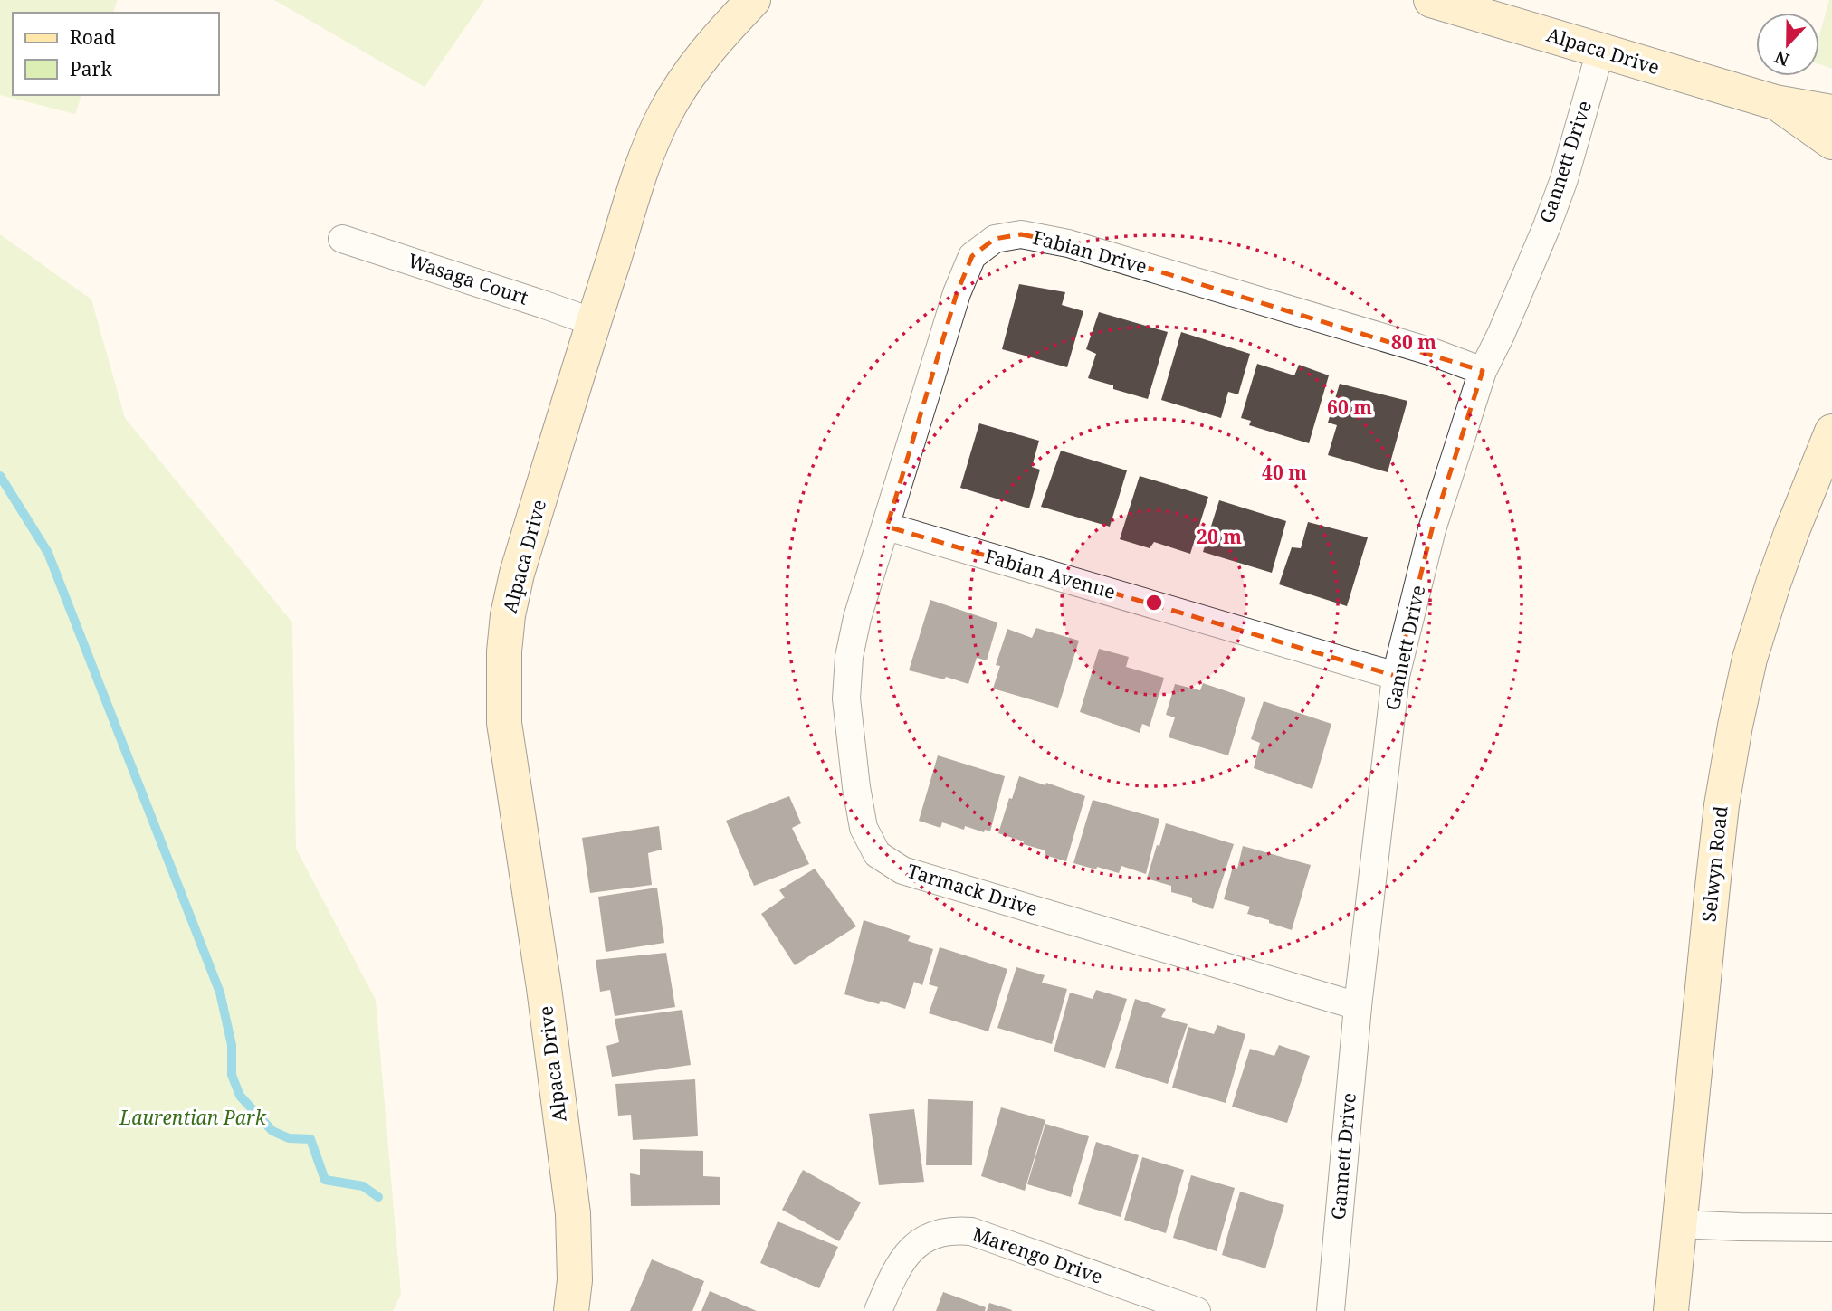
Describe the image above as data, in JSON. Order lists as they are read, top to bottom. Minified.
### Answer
{"streets":{"street":["Alpaca Drive","Gannett Drive","Fabian Drive","Wasaga Court","Fabian Avenue","Selwyn Road","Tarmack Drive","Marengo Drive"]},"crossings":[["Alpaca Drive","Gannett Drive"],["Alpaca Drive","Wasaga Court"],["Gannett Drive","Fabian Drive"],["Gannett Drive","Fabian Avenue"],["Gannett Drive","Tarmack Drive"],["Fabian Drive","Fabian Avenue"],["Fabian Drive","Tarmack Drive"],["Fabian Avenue","Tarmack Drive"]],"parks":["Laurentian Park"],"legend":["Road","Park"],"north":"bottom","rings":["80 m","60 m","40 m","20 m"]}
